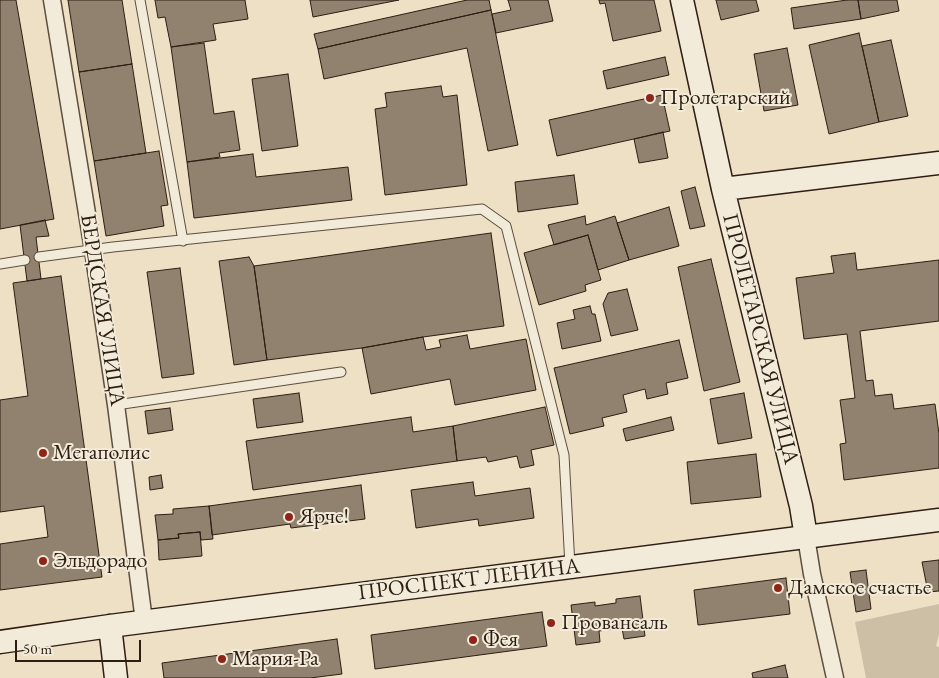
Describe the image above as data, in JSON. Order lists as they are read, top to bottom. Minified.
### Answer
{"streets":{"main road":["ПРОЛЕТАРСКАЯ УЛИЦА","ПРОСПЕКТ ЛЕНИНА"],"street":["БЕРДСКАЯ УЛИЦА"]},"crossings":[["БЕРДСКАЯ УЛИЦА","ПРОСПЕКТ ЛЕНИНА"],["ПРОЛЕТАРСКАЯ УЛИЦА","ПРОСПЕКТ ЛЕНИНА"]],"places":["Пролетарский","Мегаполис","Ярче!","Эльдорадо","Дамское счастье","Провансаль","Фея","Мария-Ра"],"scale_bar":"50 m"}
